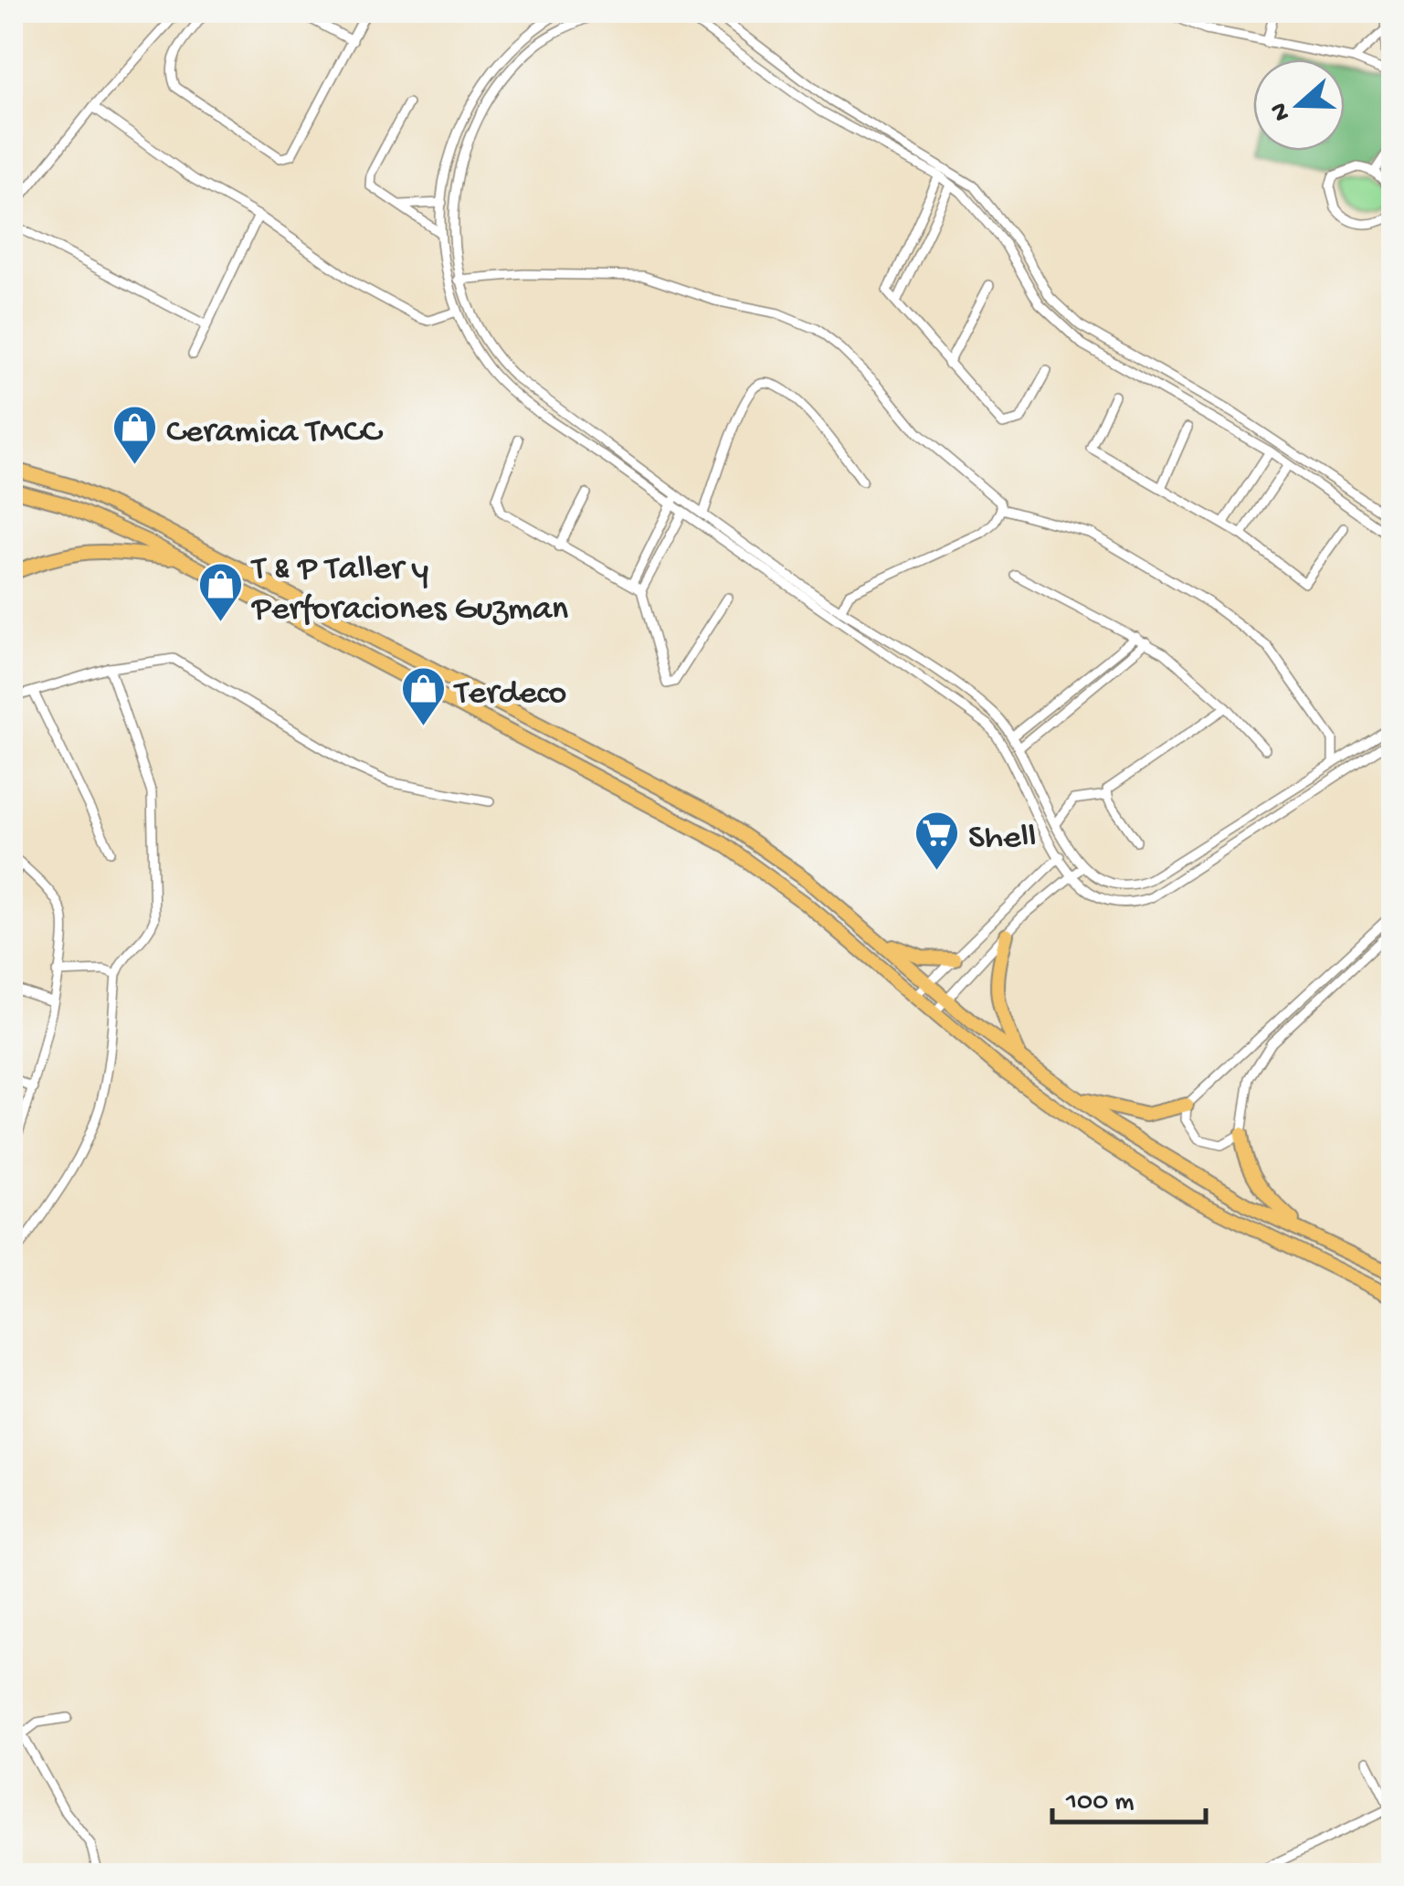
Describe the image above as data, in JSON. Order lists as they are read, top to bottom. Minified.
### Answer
{"places":{"shop":["Ceramica TMCC","T & P Taller y Perforaciones Guzman","Terdeco"],"supermarket":["Shell"]},"scale_bar":"100 m","north":"left"}
